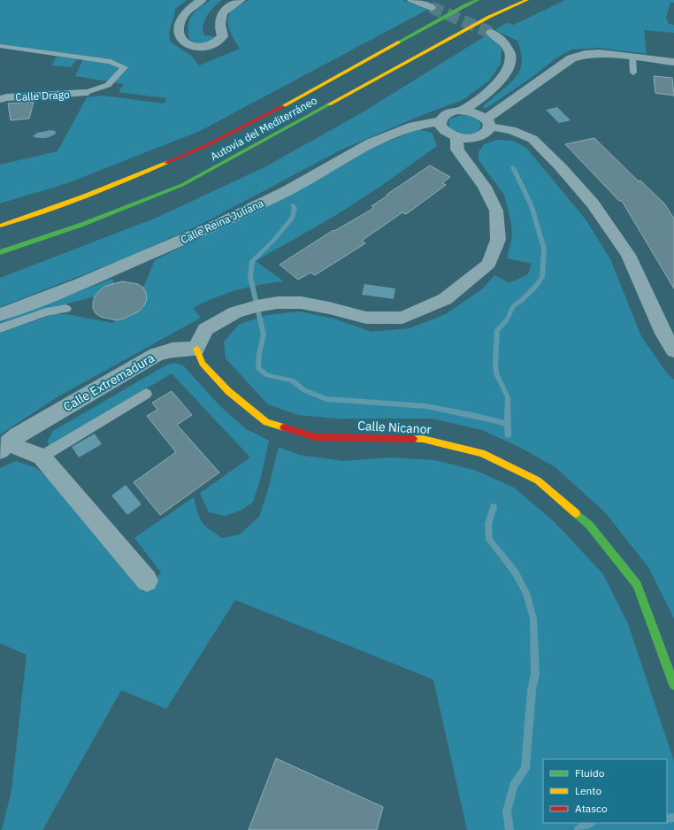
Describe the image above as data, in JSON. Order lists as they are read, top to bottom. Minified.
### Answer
{"streets":{"main road":["Autovía del Mediterráneo","Calle Nicanor"],"street":["Calle Drago","Calle Reina Juliana","Calle Extremadura"]},"crossings":[["Calle Extremadura","Calle Nicanor"]],"legend":["Fluido","Lento","Atasco"]}
